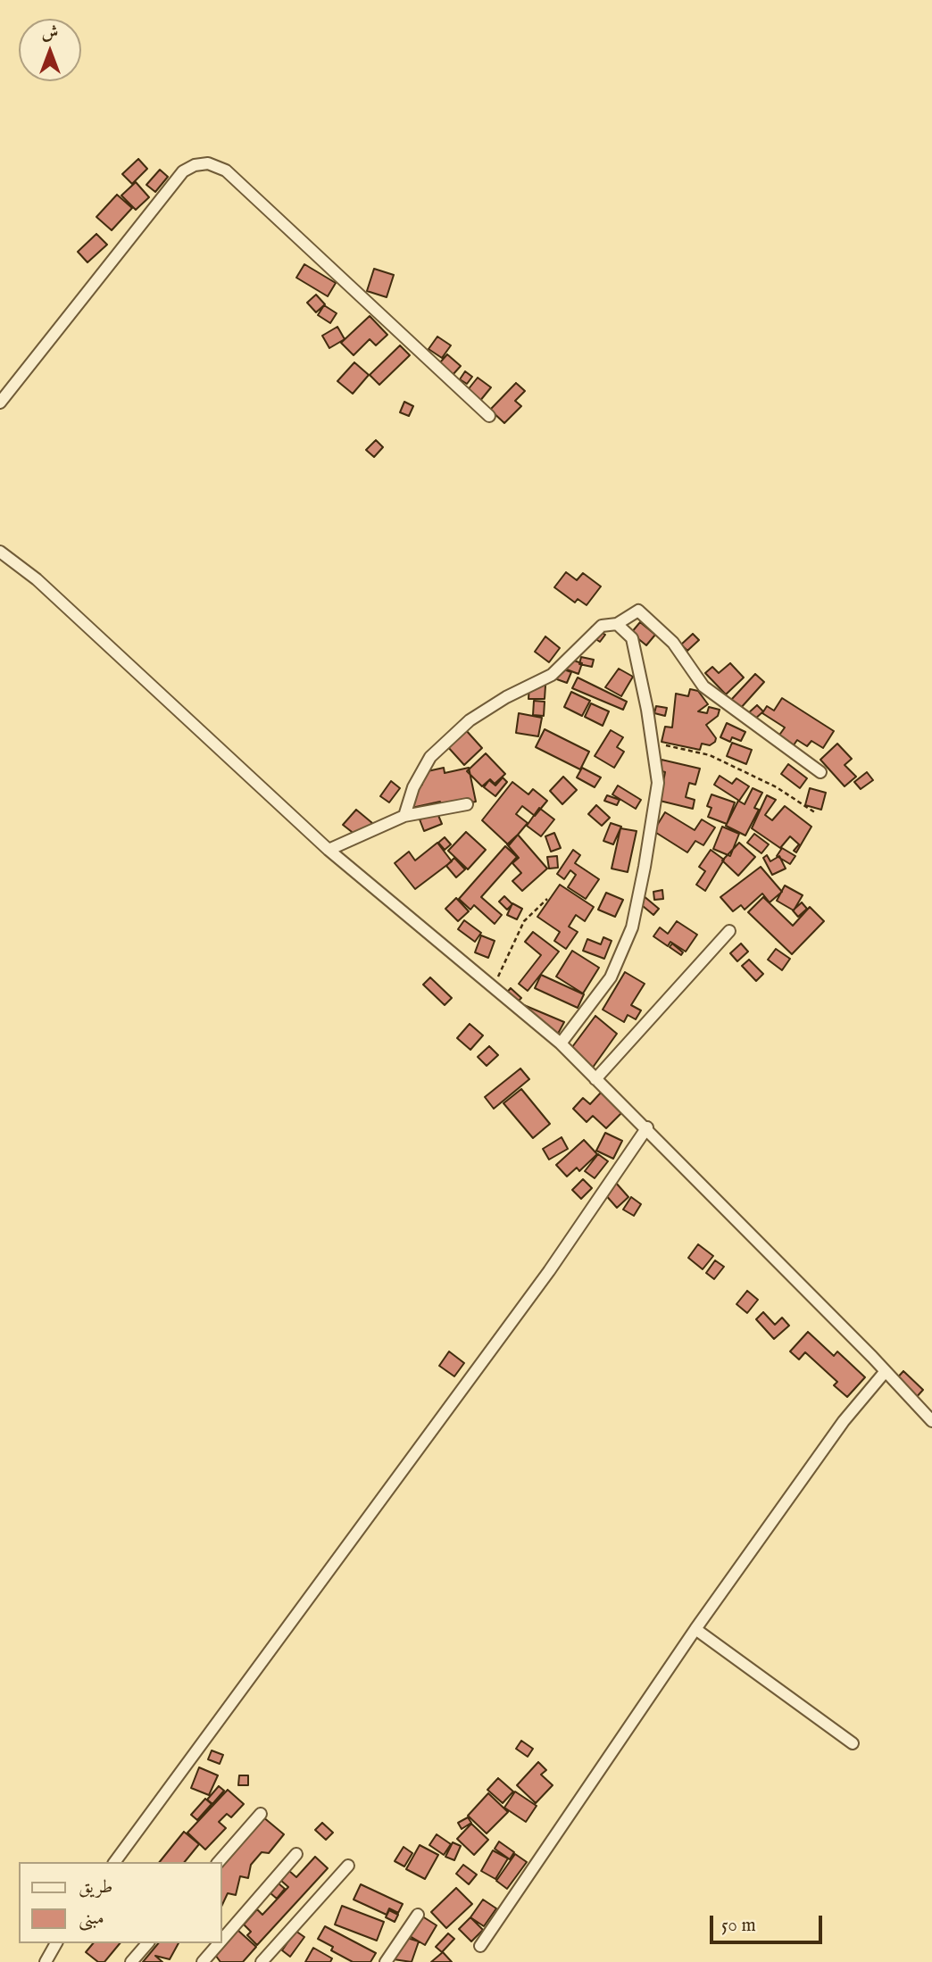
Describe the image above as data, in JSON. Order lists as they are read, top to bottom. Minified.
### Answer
{"legend":["طريق","مبنى"],"scale_bar":"50 m","north":"top"}
